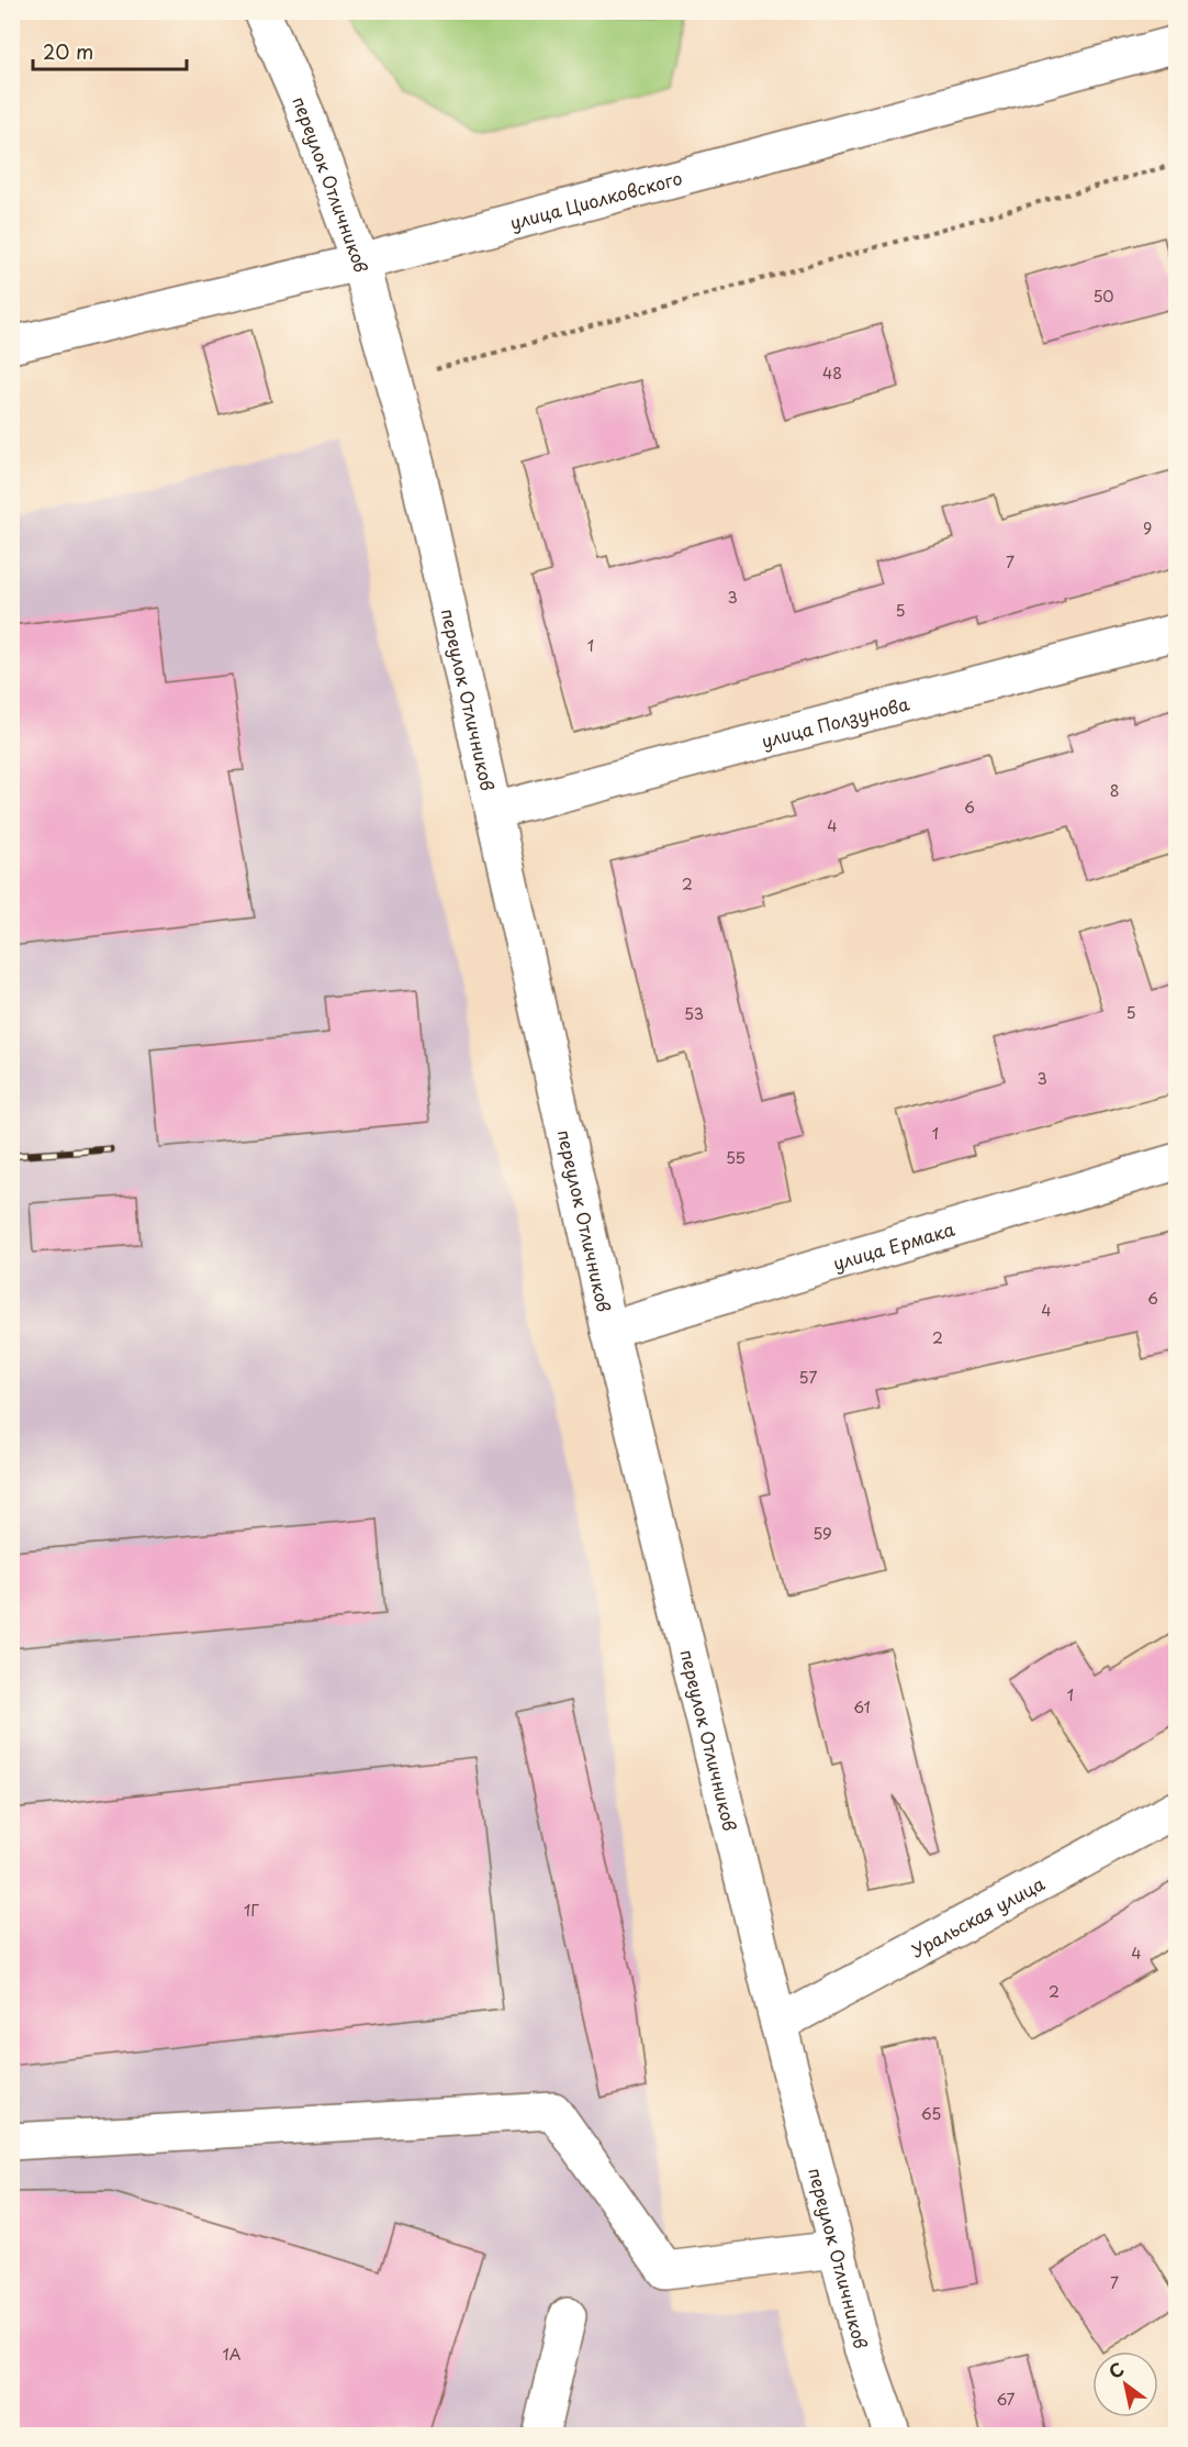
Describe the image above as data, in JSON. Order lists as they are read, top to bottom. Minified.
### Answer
{"streets":{"street":["переулок Отличников","улица Циолковского","улица Ползунова","улица Ермака","Уральская улица"]},"crossings":[["переулок Отличников","улица Циолковского"],["переулок Отличников","улица Ползунова"],["переулок Отличников","улица Ермака"],["переулок Отличников","Уральская улица"]],"house_numbers":["50","48","9","7","3","5","1","8","6","4","2","5","53","3","1","55","6","4","2","57","59","1","61","1Г","4","2","65","7","1А","67"],"scale_bar":"20 m","north":"top left"}
